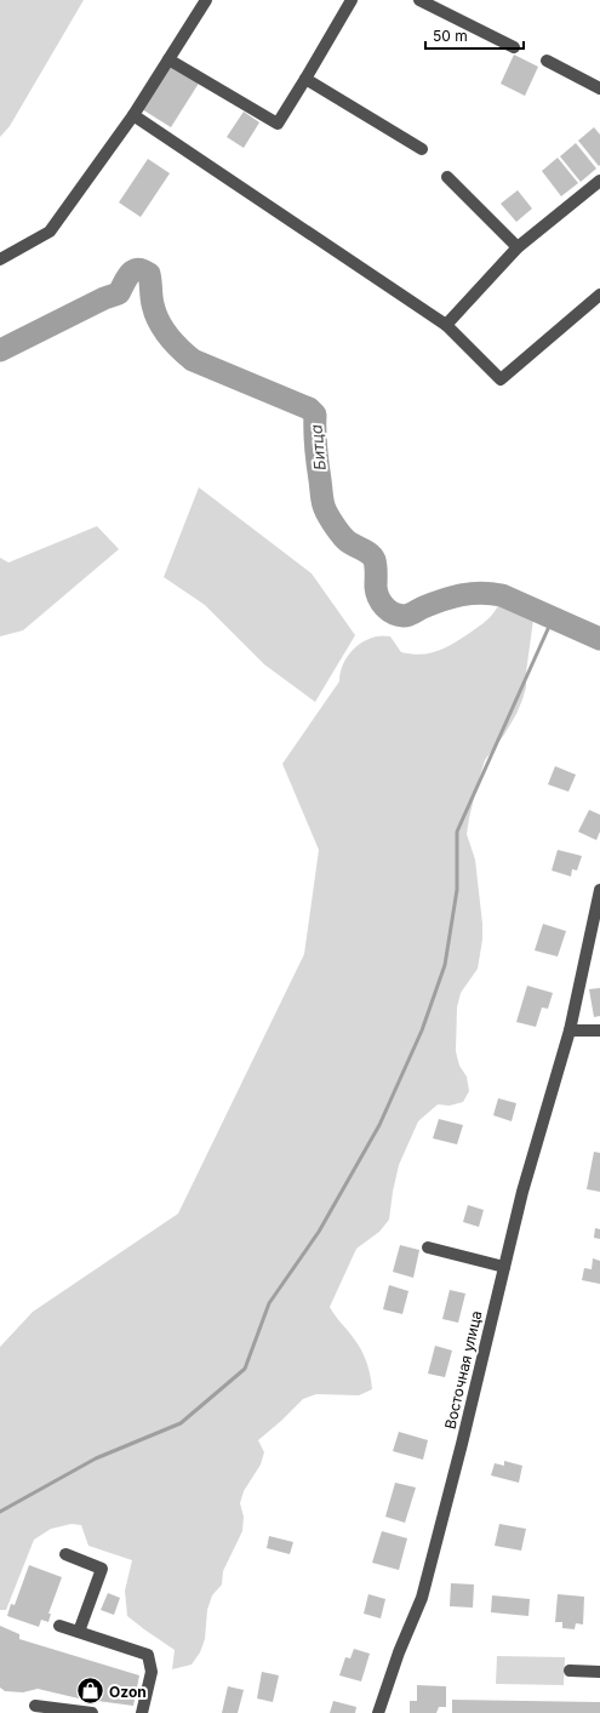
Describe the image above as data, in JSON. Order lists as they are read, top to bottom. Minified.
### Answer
{"streets":{"street":["Восточная улица"]},"water":["Битца"],"places":{"shop":["Ozon"]},"scale_bar":"50 m"}
